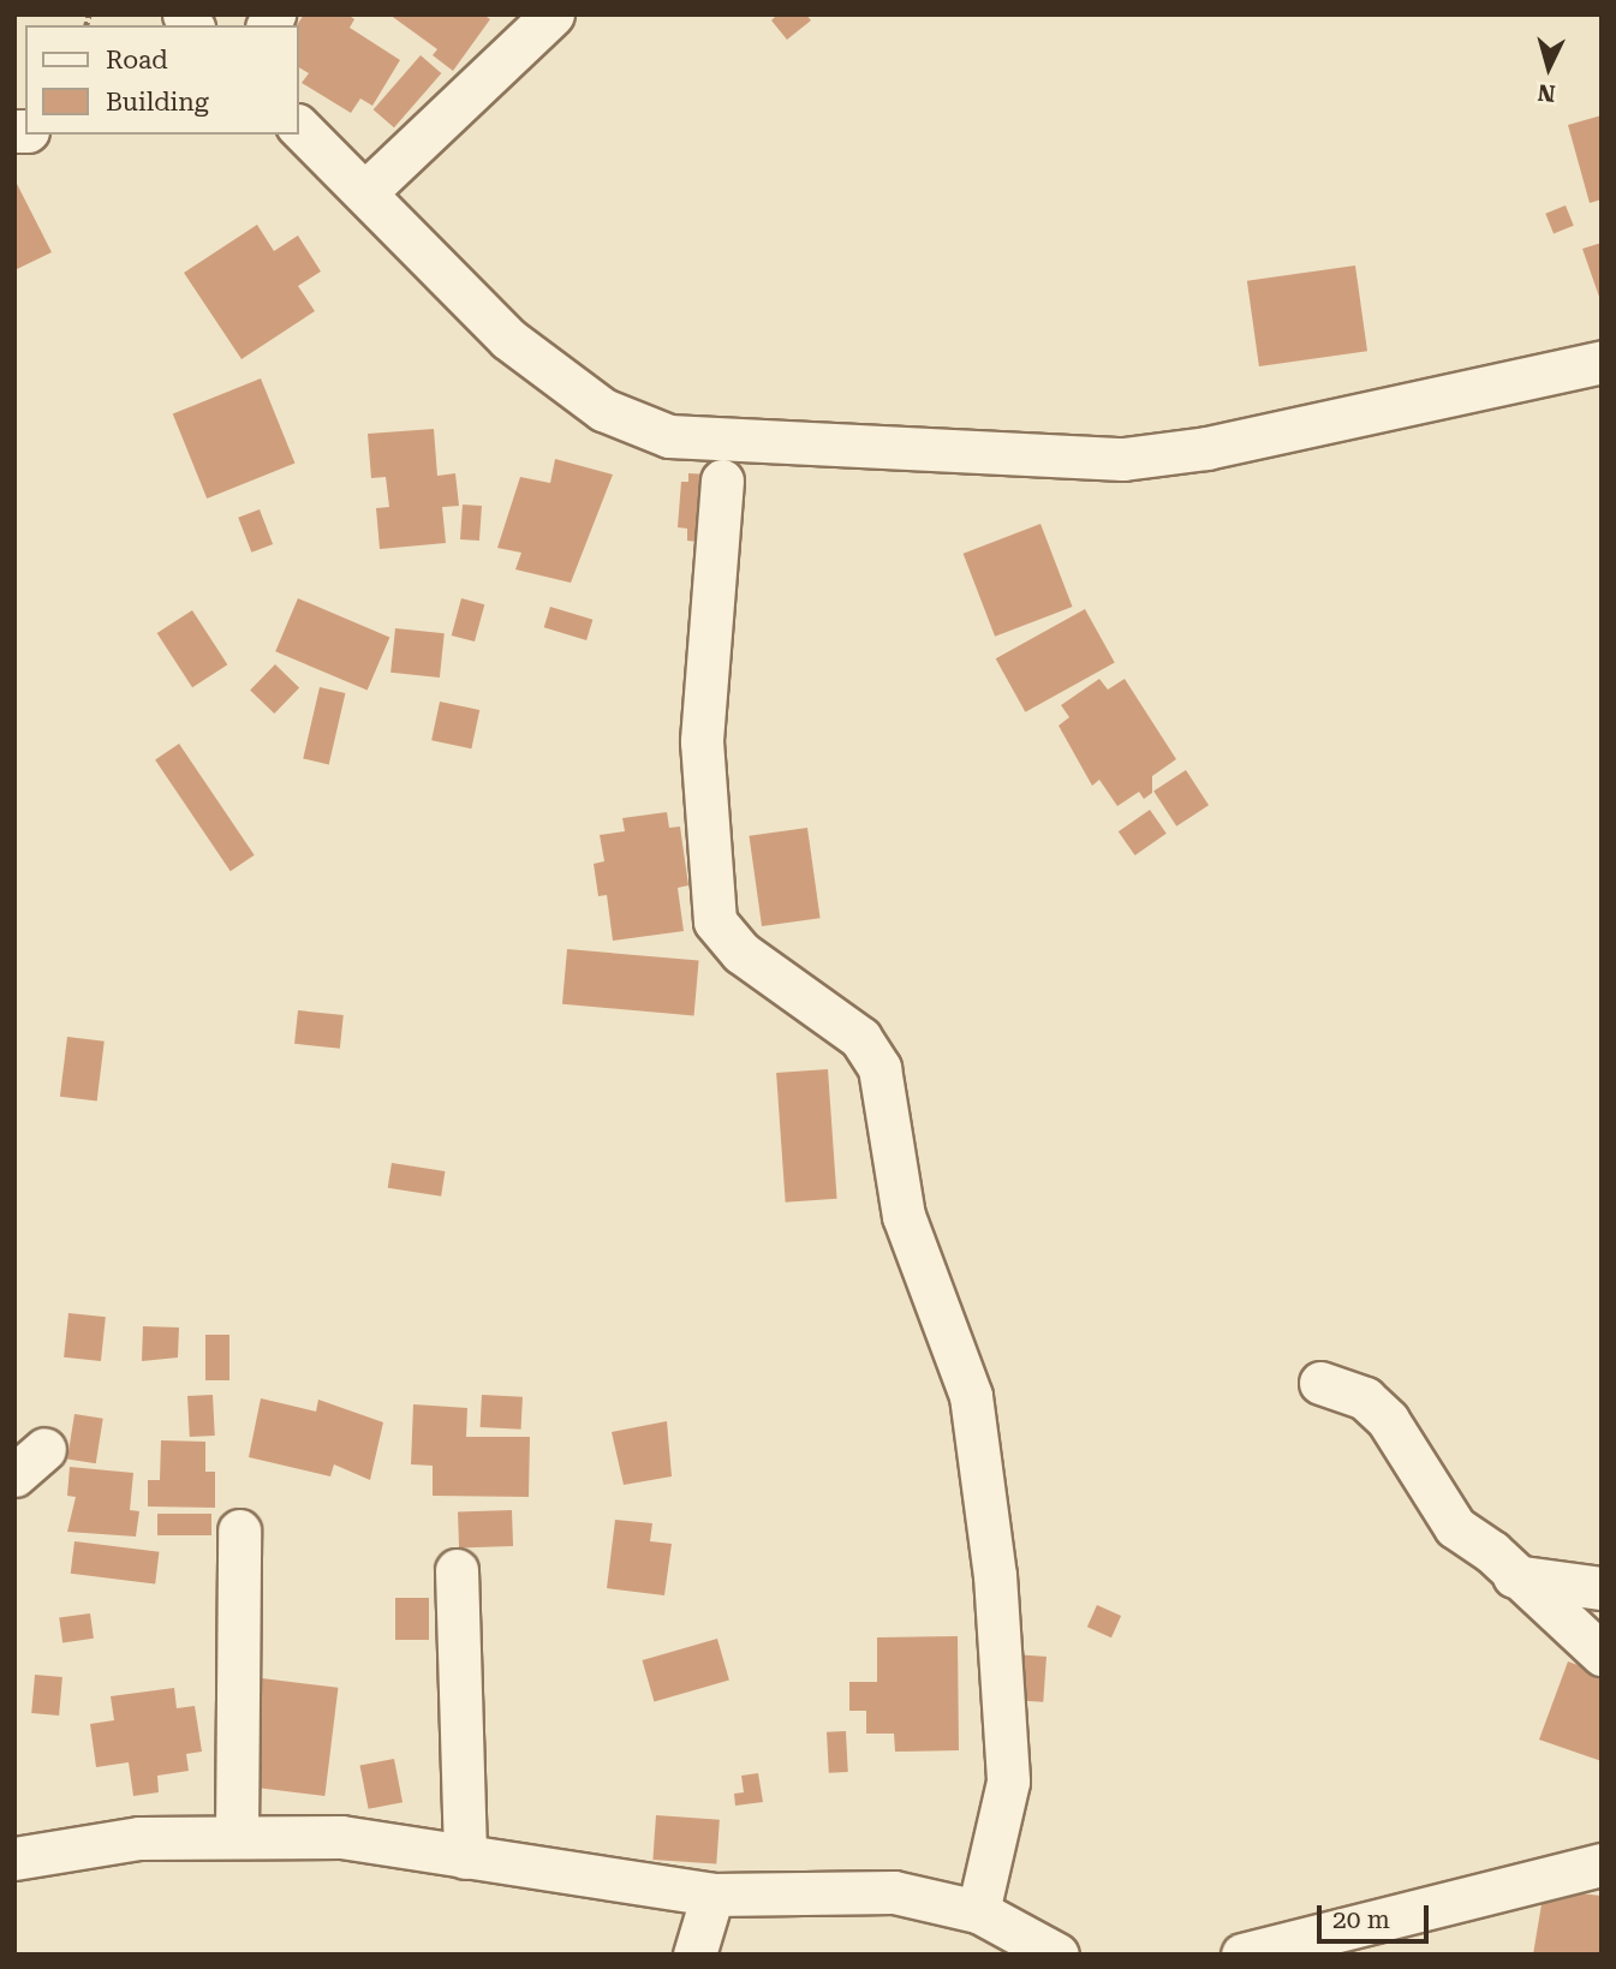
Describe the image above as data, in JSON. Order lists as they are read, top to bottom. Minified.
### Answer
{"legend":["Road","Building"],"scale_bar":"20 m","north":"bottom"}
